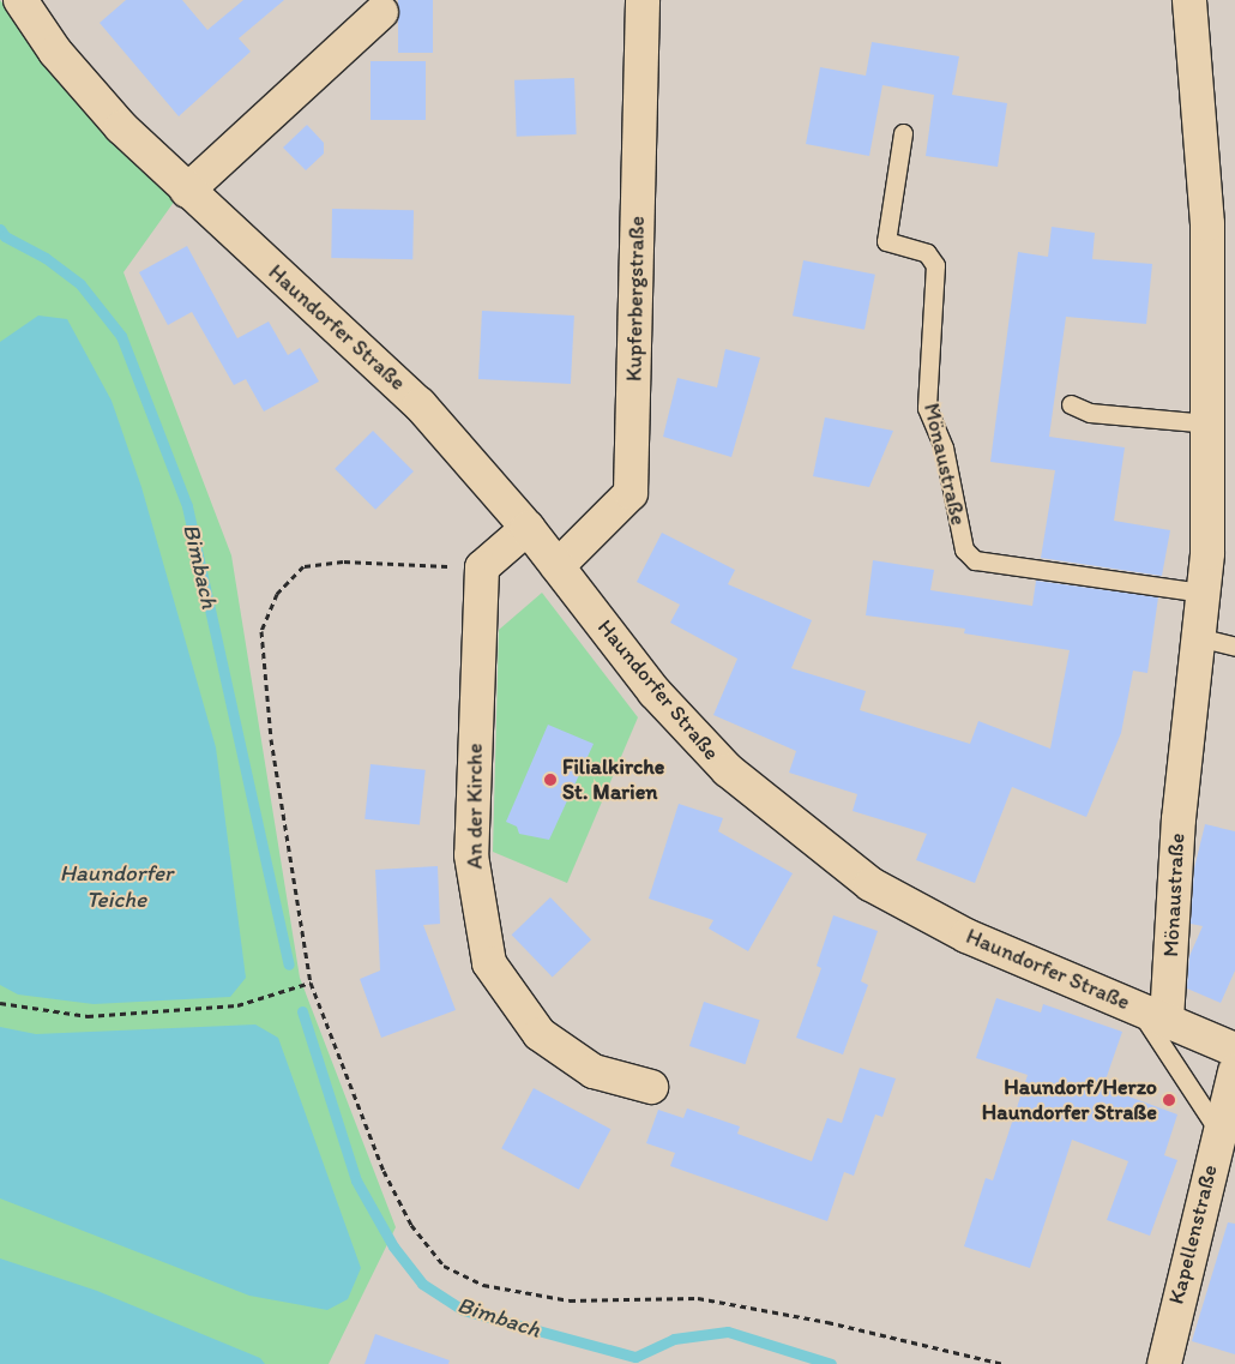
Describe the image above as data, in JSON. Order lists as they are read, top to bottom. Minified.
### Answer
{"streets":{"street":["Kupferbergstraße","Haundorfer Straße","Mönaustraße","An der Kirche","Kapellenstraße"]},"crossings":[["Kupferbergstraße","Haundorfer Straße"],["Haundorfer Straße","Mönaustraße"]],"water":["Bimbach","Haundorfer Teiche"],"places":["Filialkirche St. Marien","Haundorf/Herzo Haundorfer Straße"]}
